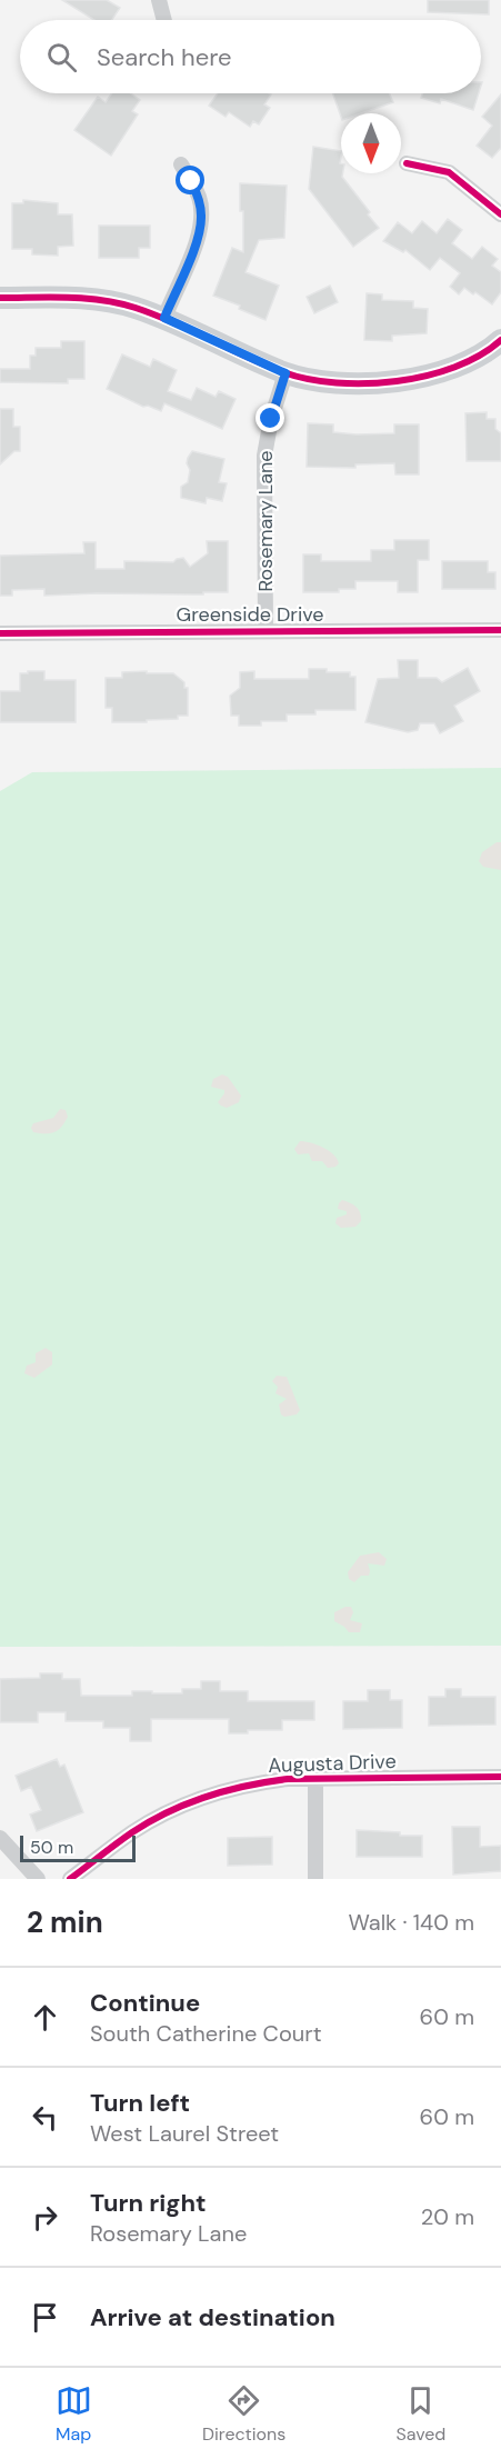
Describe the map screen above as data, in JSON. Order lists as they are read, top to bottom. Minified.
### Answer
{"streets":{"street":["Rosemary Lane","Greenside Drive","Augusta Drive"]},"crossings":[["Rosemary Lane","Greenside Drive"]],"scale_bar":"50 m","north":"bottom","page":{"search":"Search here","scale":"50 m","heading":["2 min","Walk · 140 m"],"list":[["Continue","South Catherine Court","60 m"],["Turn left","West Laurel Street","60 m"],["Turn right","Rosemary Lane","20 m"],"Arrive at destination"],"nav":["Map","Directions","Saved"]}}
